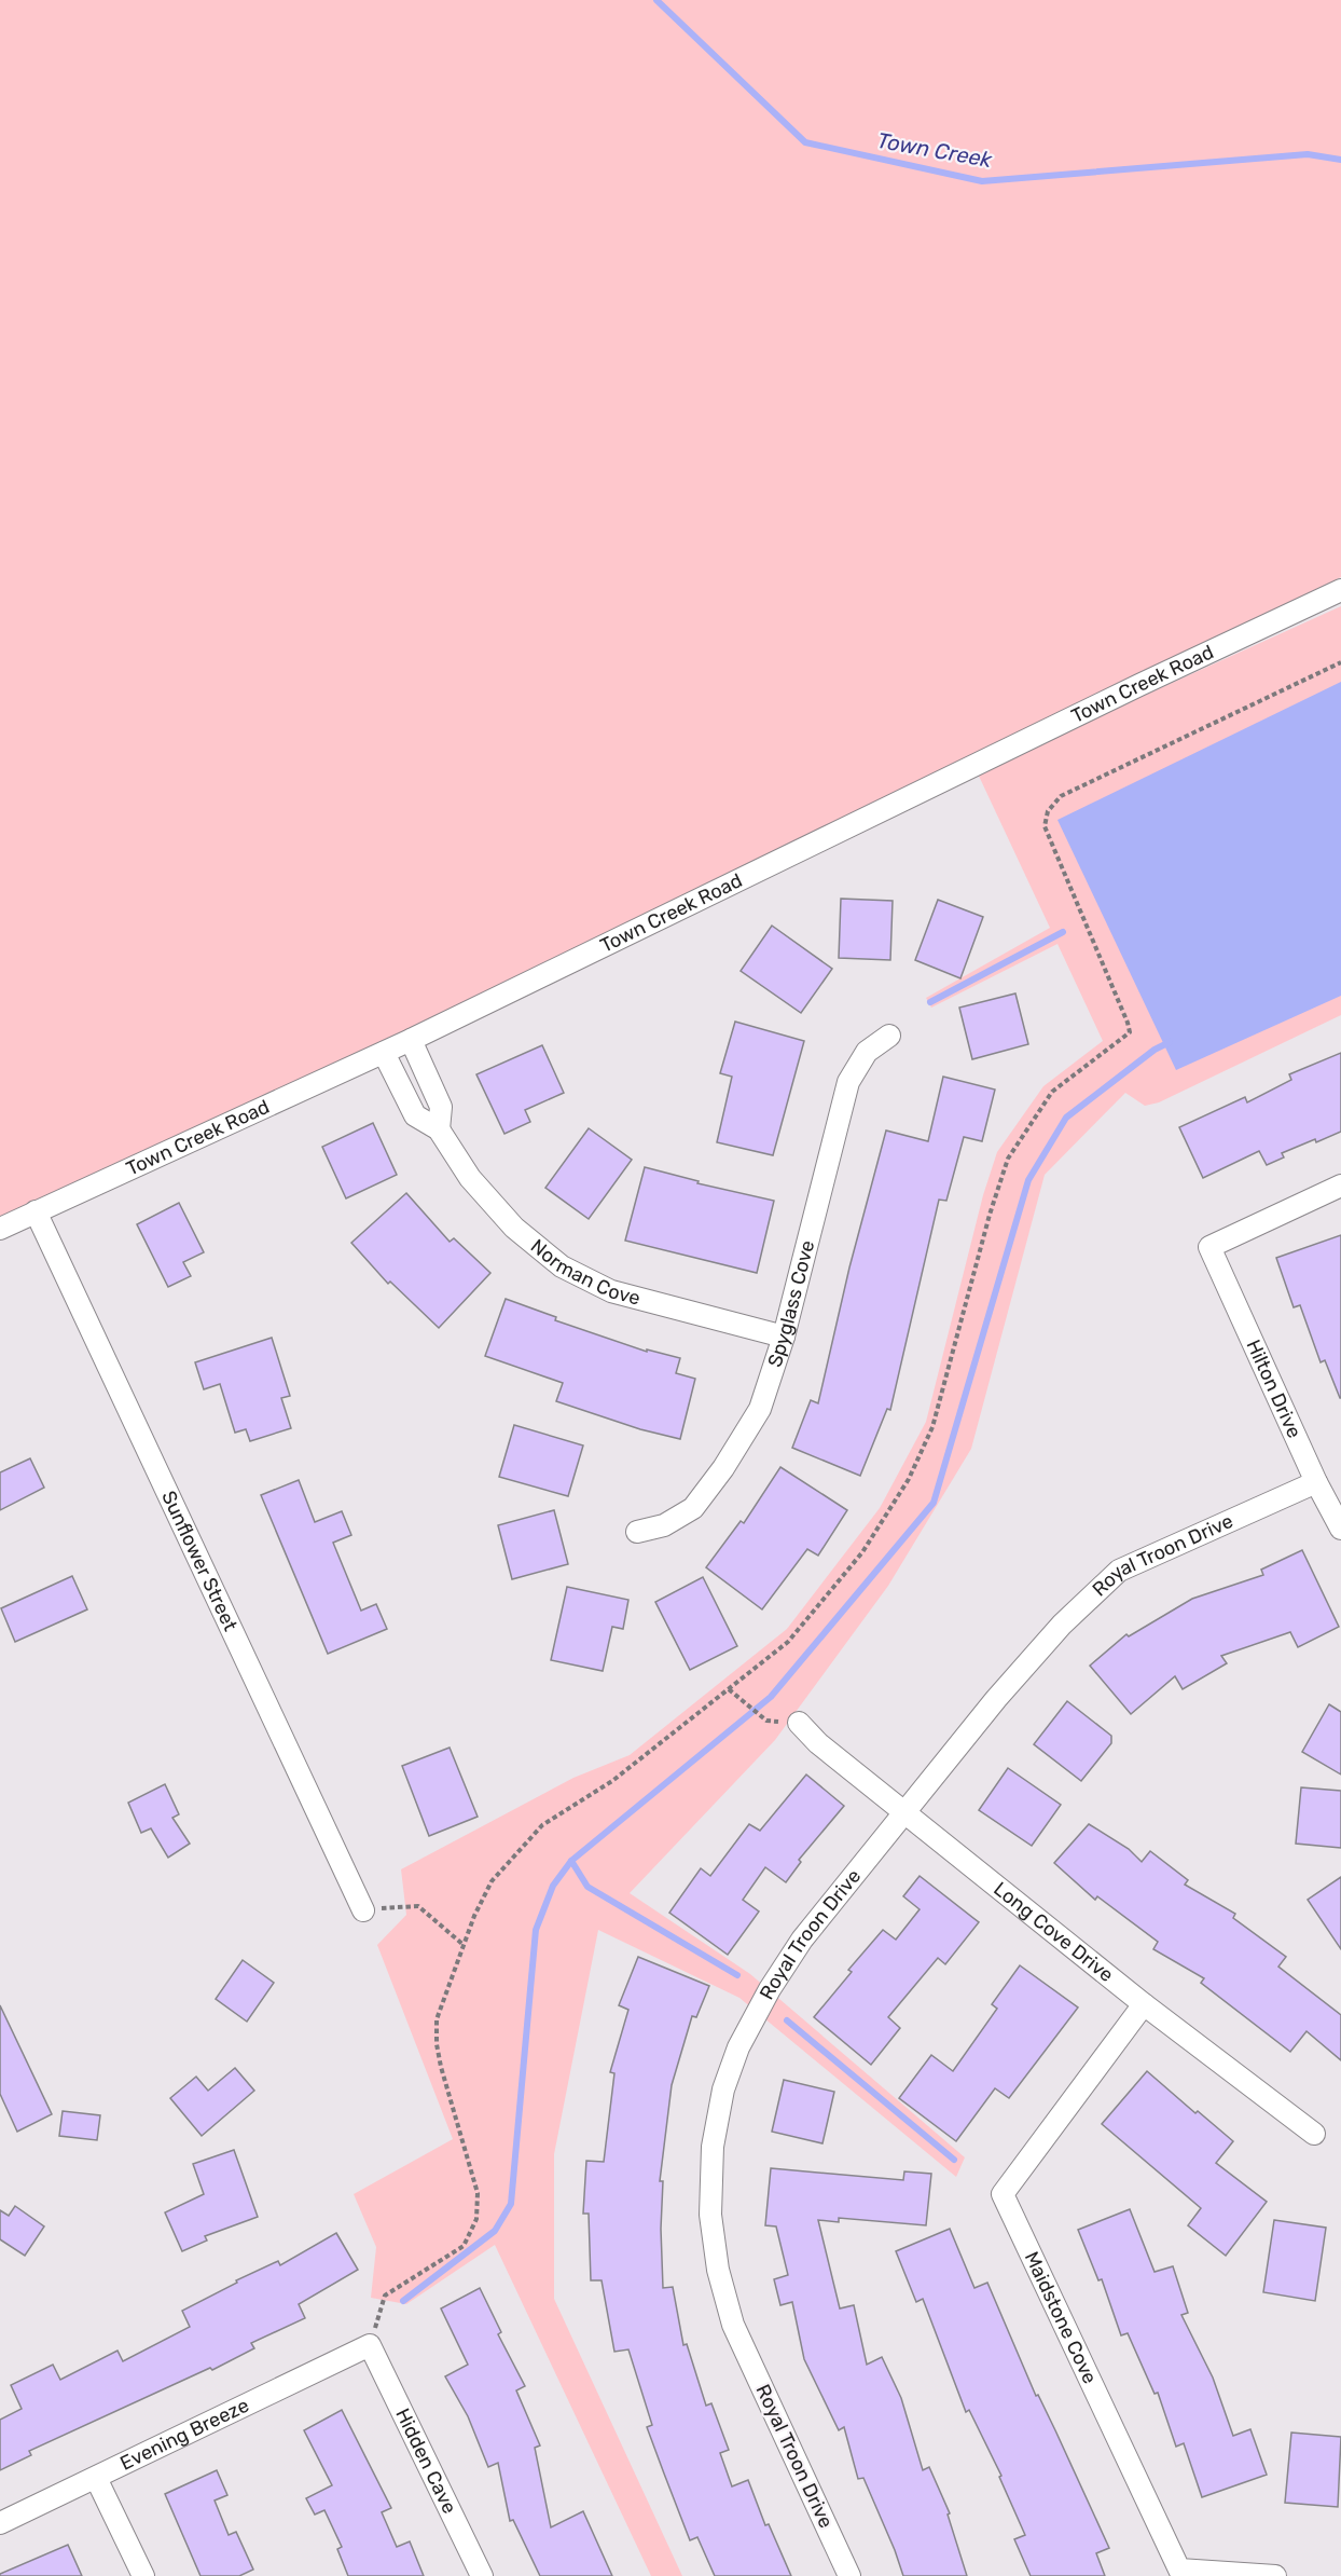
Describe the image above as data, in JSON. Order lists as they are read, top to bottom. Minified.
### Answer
{"streets":{"street":["Town Creek Road","Norman Cove","Spyglass Cove","Hilton Drive","Royal Troon Drive","Sunflower Street","Long Cove Drive","Maidstone Cove","Evening Breeze","Hidden Cave"]},"crossings":[["Town Creek Road","Norman Cove"],["Town Creek Road","Sunflower Street"],["Norman Cove","Spyglass Cove"],["Hilton Drive","Royal Troon Drive"],["Royal Troon Drive","Long Cove Drive"],["Long Cove Drive","Maidstone Cove"],["Evening Breeze","Hidden Cave"]],"water":["Town Creek"]}
